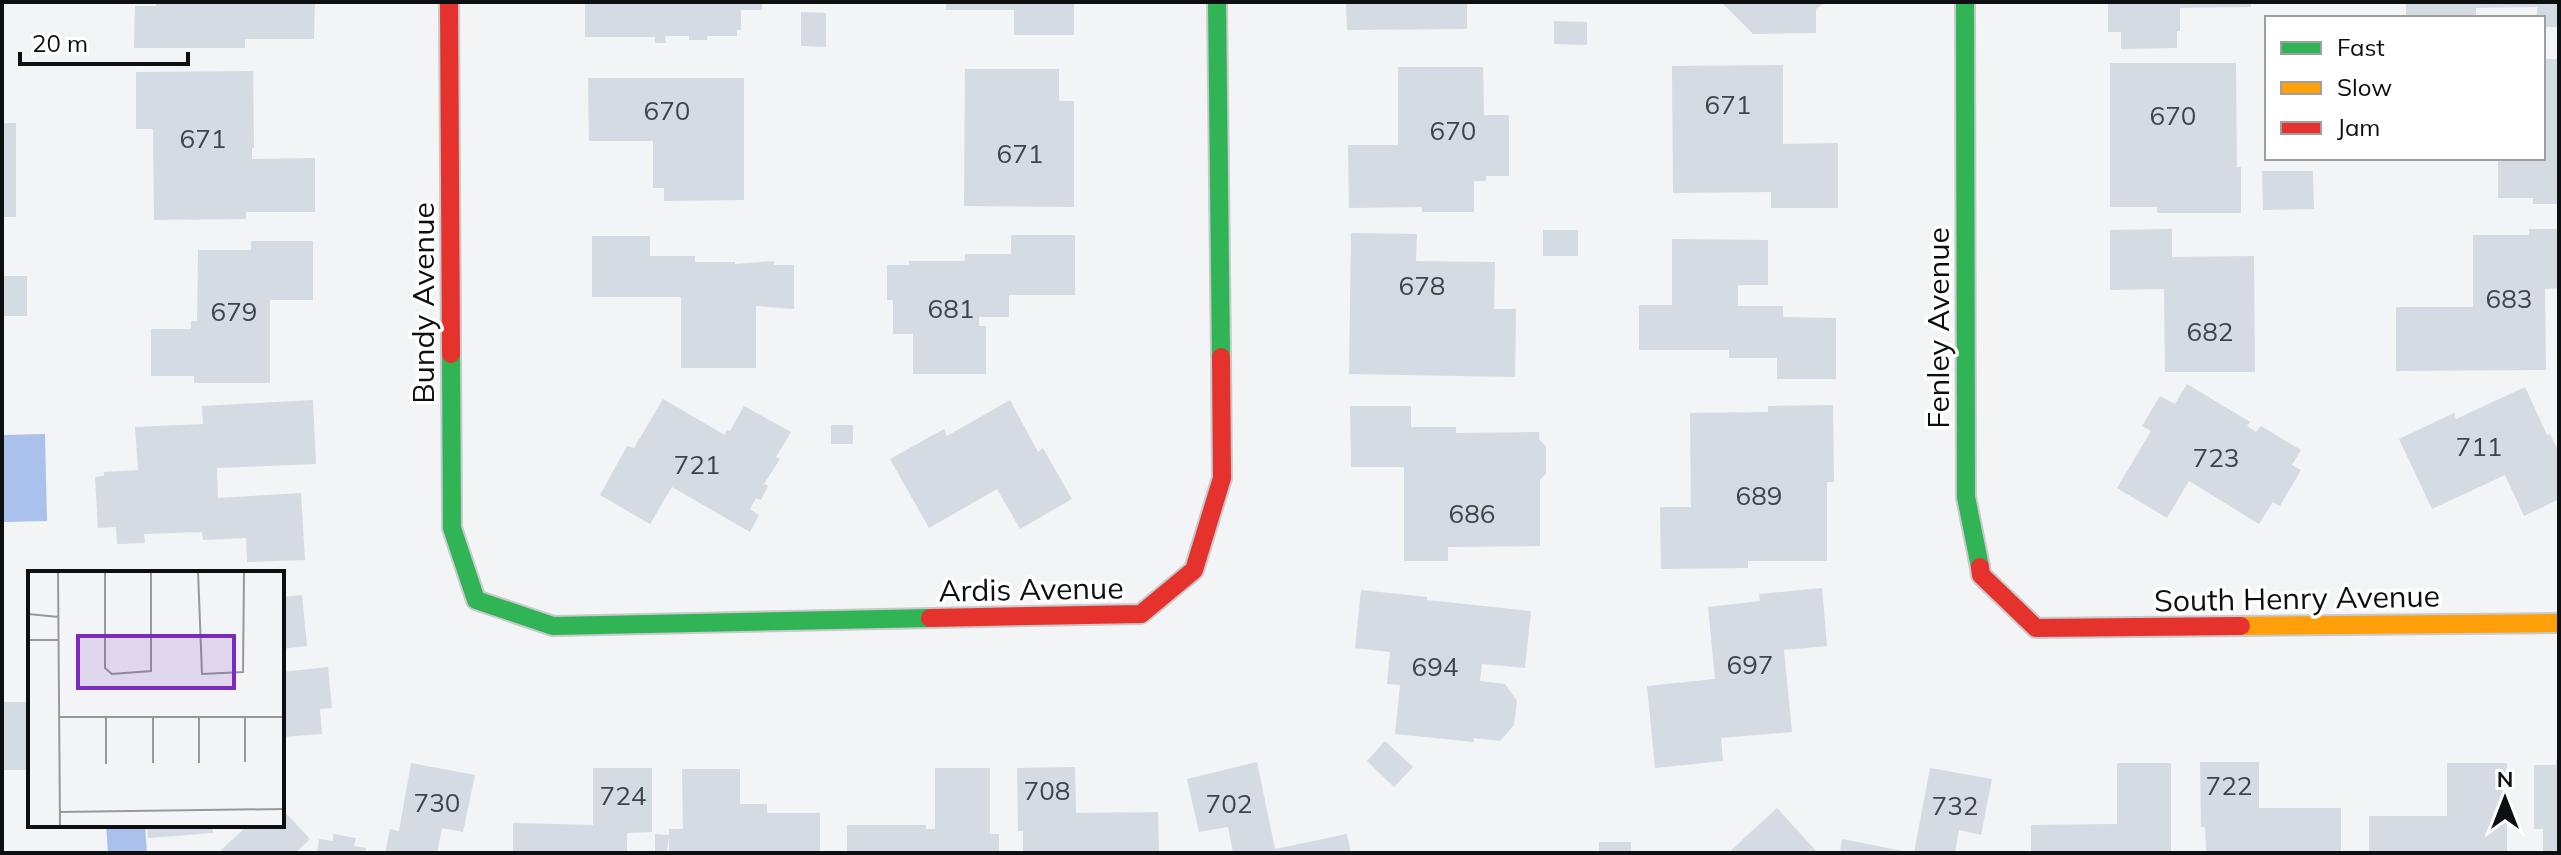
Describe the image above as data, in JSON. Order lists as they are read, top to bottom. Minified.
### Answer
{"streets":{"street":["Bundy Avenue","Fenley Avenue","Ardis Avenue","South Henry Avenue"]},"crossings":[["Bundy Avenue","Ardis Avenue"],["Fenley Avenue","South Henry Avenue"]],"house_numbers":["671","670","670","670","671","671","678","683","681","679","682","711","723","721","689","686","697","694","722","708","724","730","702","732"],"legend":["Fast","Slow","Jam"],"scale_bar":"20 m","north":"top"}
